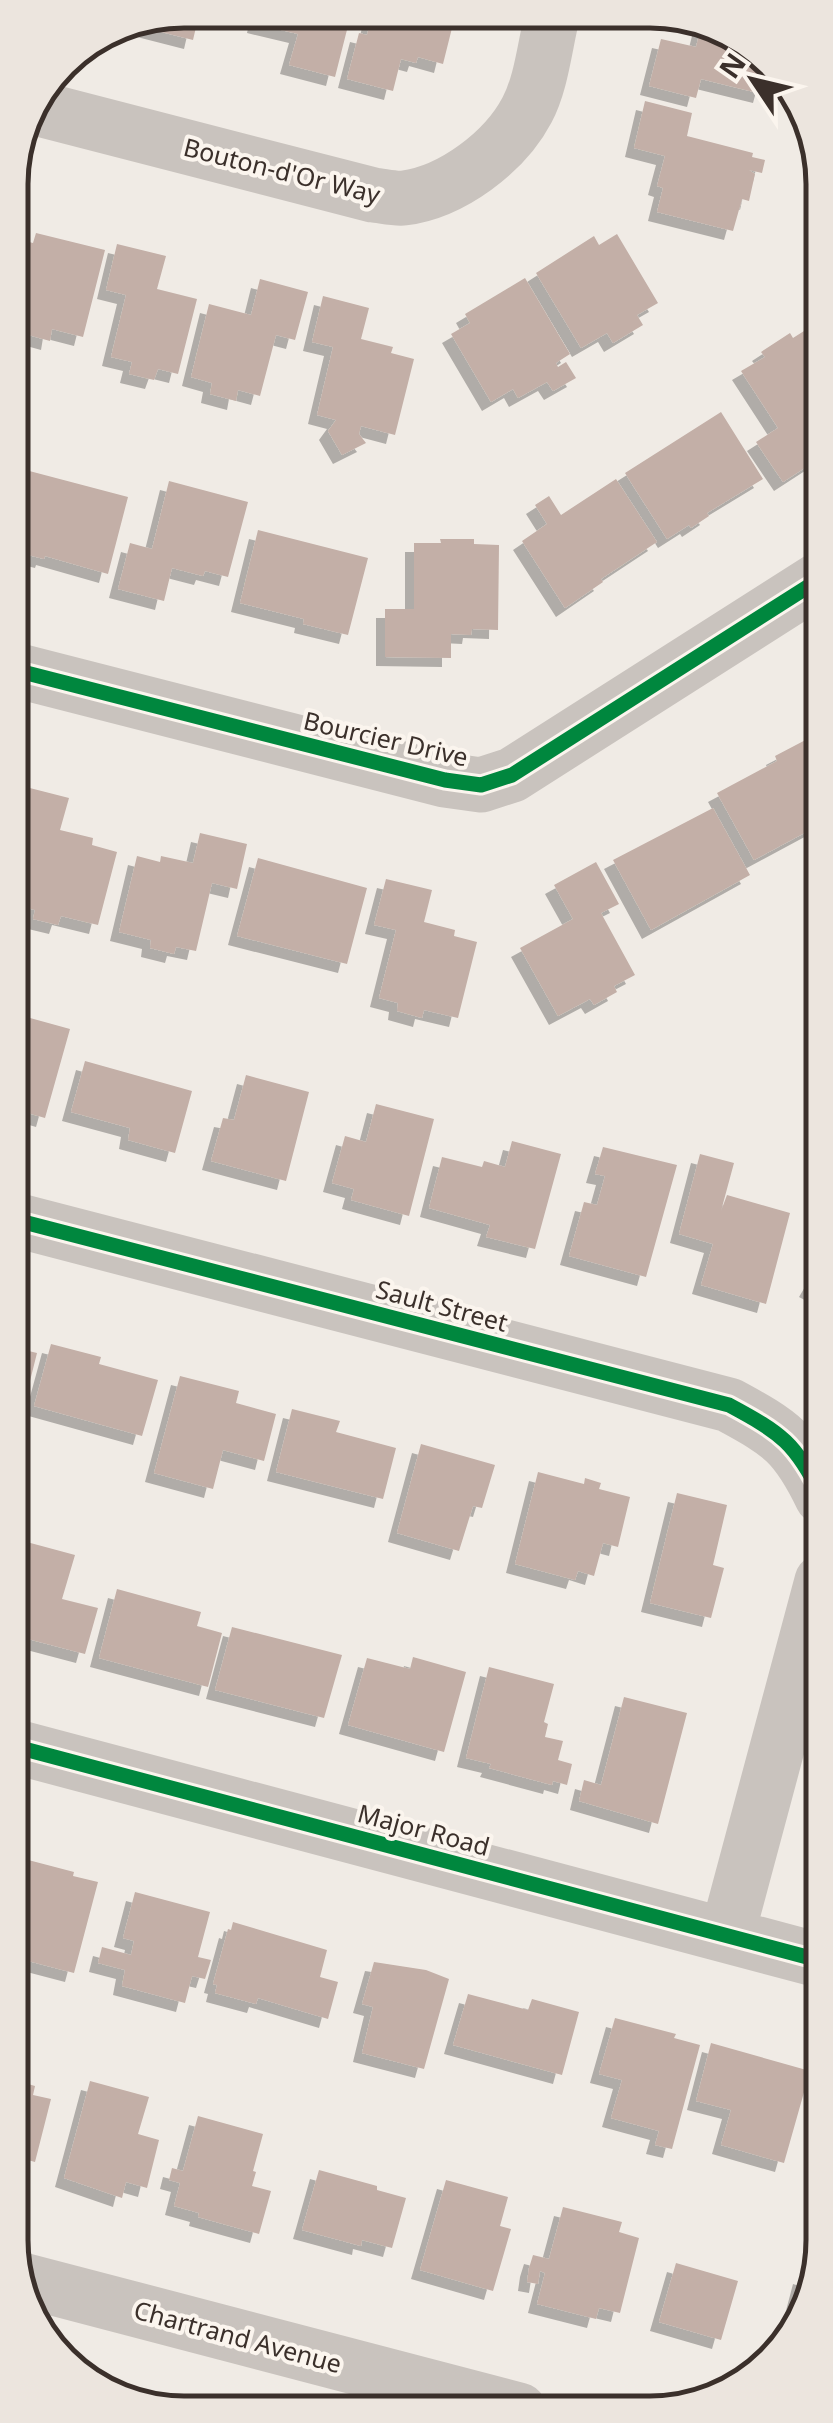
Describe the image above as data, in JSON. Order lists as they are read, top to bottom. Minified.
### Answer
{"streets":{"street":["Bouton-d'Or Way","Bourcier Drive","Sault Street","Major Road","Chartrand Avenue"]},"north":"top left"}
